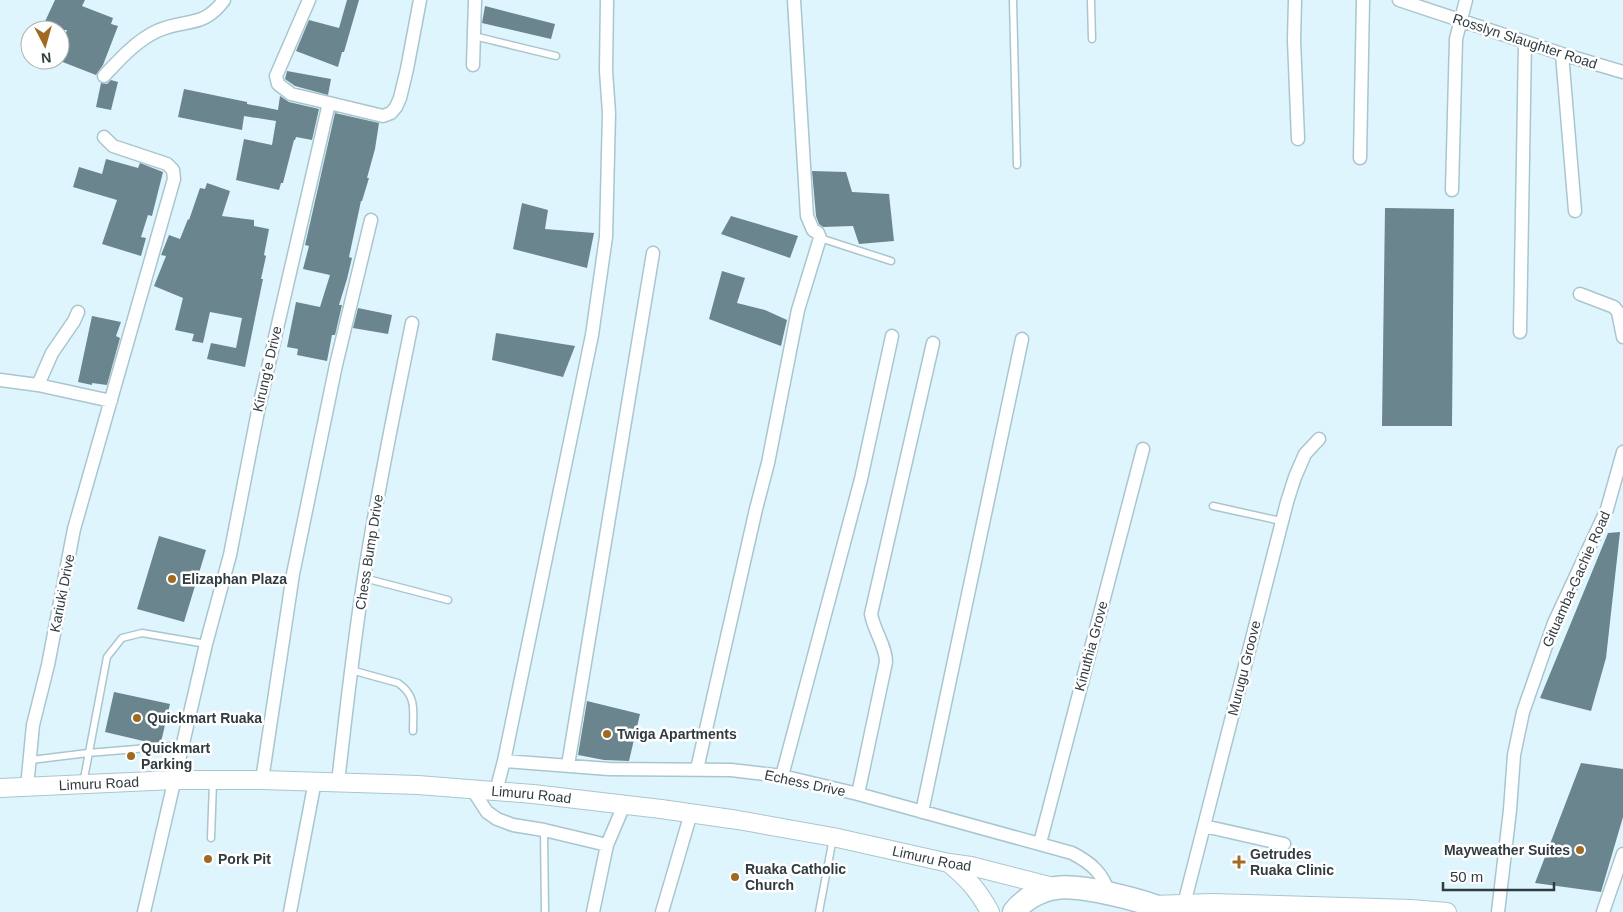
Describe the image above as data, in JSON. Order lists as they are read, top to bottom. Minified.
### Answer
{"streets":{"main road":["Limuru Road"],"street":["Rosslyn Slaughter Road","Kirung'e Drive","Chess Bump Drive","Gituamba-Gachie Road","Kariuki Drive","Kinuthia Grove","Murugu Groove","Echess Drive"]},"crossings":[["Kirung'e Drive","Limuru Road"],["Chess Bump Drive","Limuru Road"],["Kariuki Drive","Limuru Road"],["Kinuthia Grove","Echess Drive"]],"places":{"other":["Elizaphan Plaza","Quickmart Ruaka","Twiga Apartments","Quickmart Parking","Mayweather Suites","Pork Pit","Ruaka Catholic Church"],"health":["Getrudes Ruaka Clinic"]},"scale_bar":"50 m","north":"bottom"}
